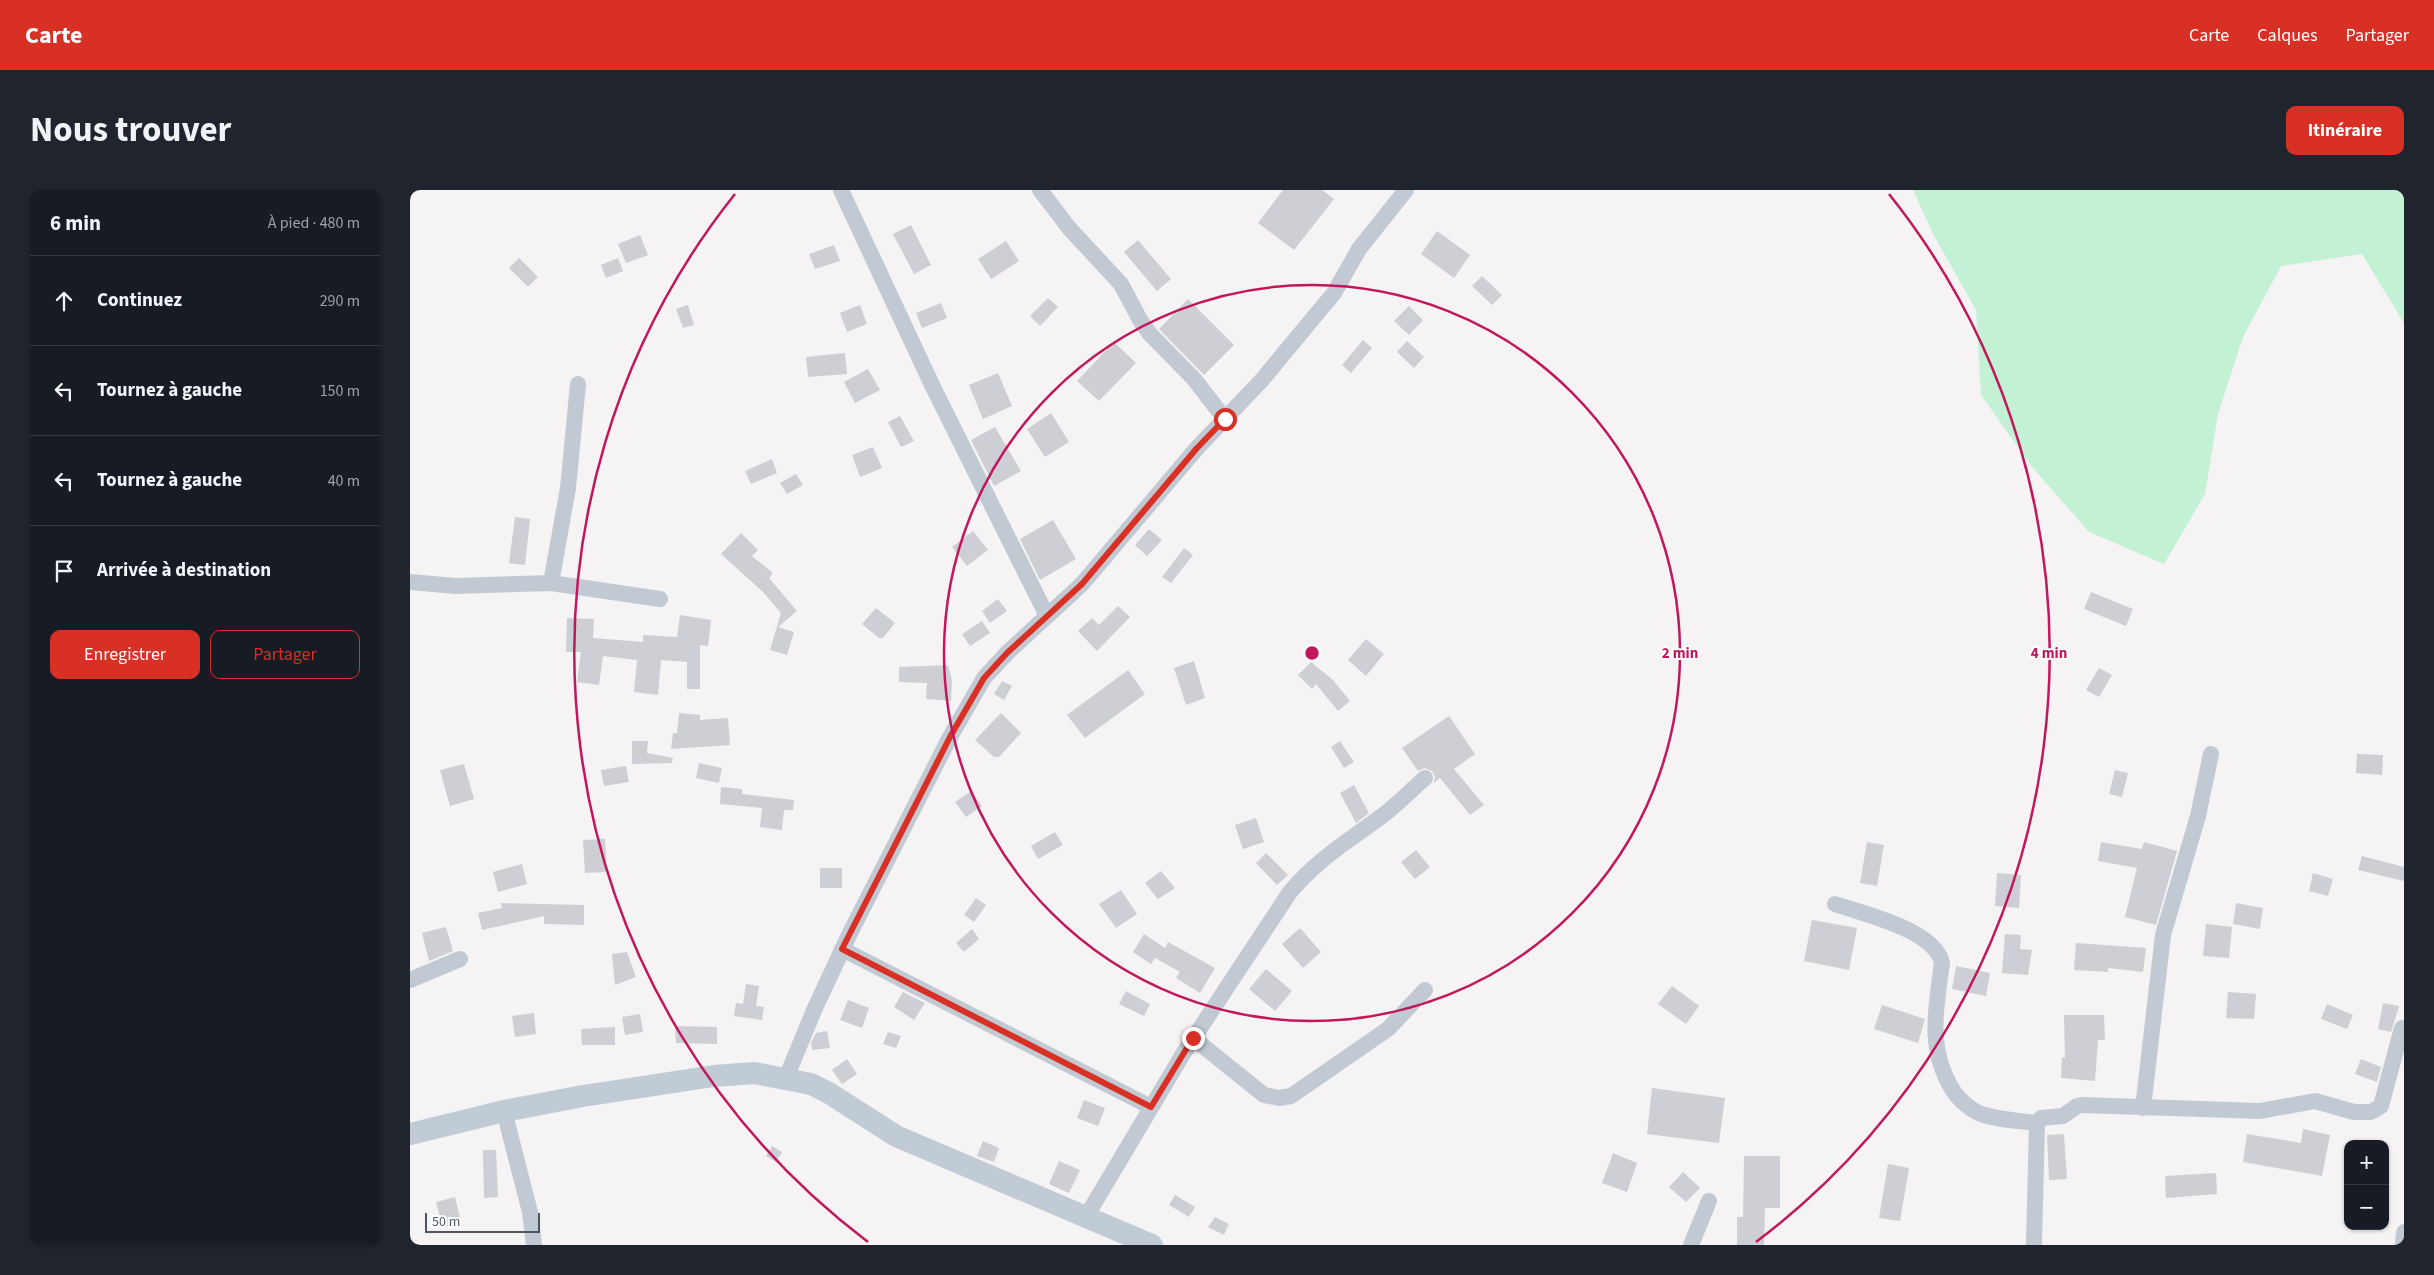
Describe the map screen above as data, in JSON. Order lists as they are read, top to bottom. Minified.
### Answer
{"scale_bar":"50 m","page":{"header":"Carte","nav":["Carte","Calques","Partager"],"title":"Nous trouver","buttons":["Itinéraire",["Enregistrer","Partager"]],"heading":["6 min","À pied · 480 m"],"list":[["Continuez","290 m"],["Tournez à gauche","150 m"],["Tournez à gauche","40 m"],"Arrivée à destination"],"map_buttons":["+","−"],"scale":"50 m"},"rings":["2 min","4 min"]}
